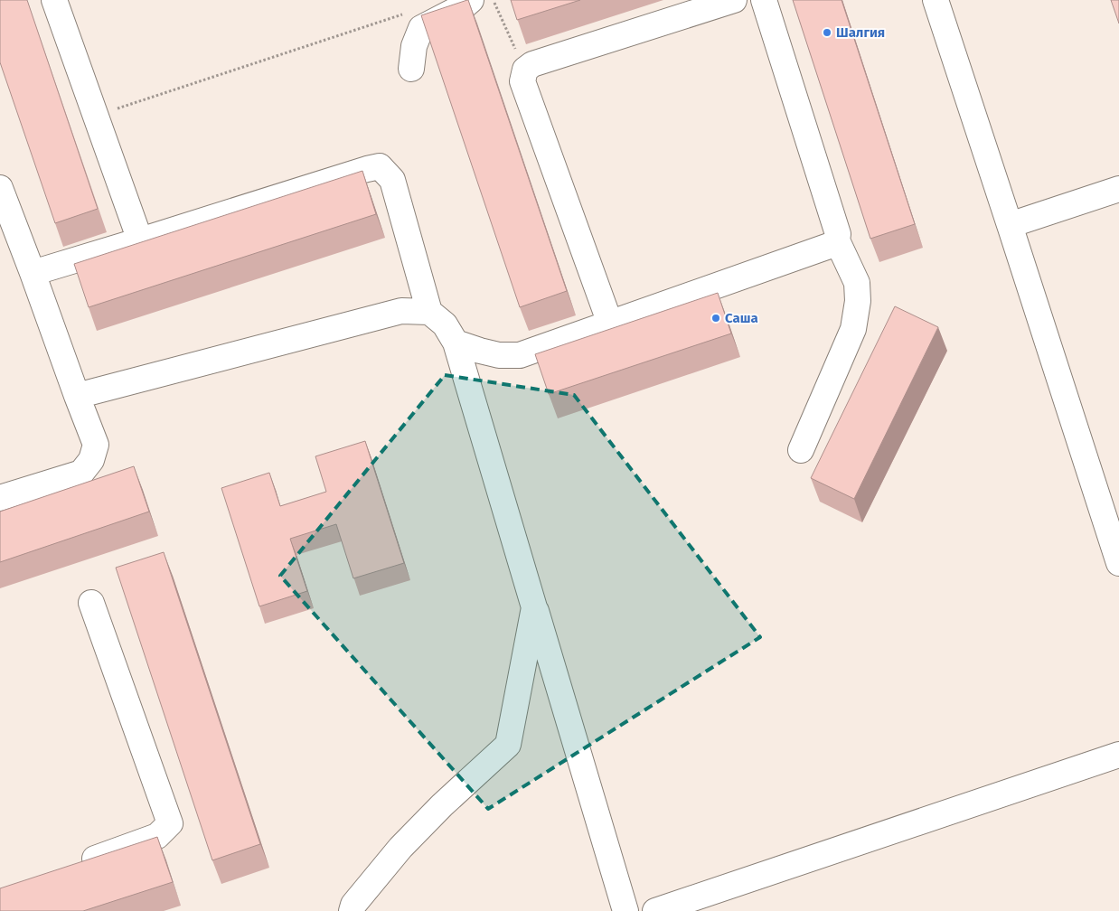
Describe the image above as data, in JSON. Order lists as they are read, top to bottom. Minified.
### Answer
{"places":["Шалгия","Саша"]}
